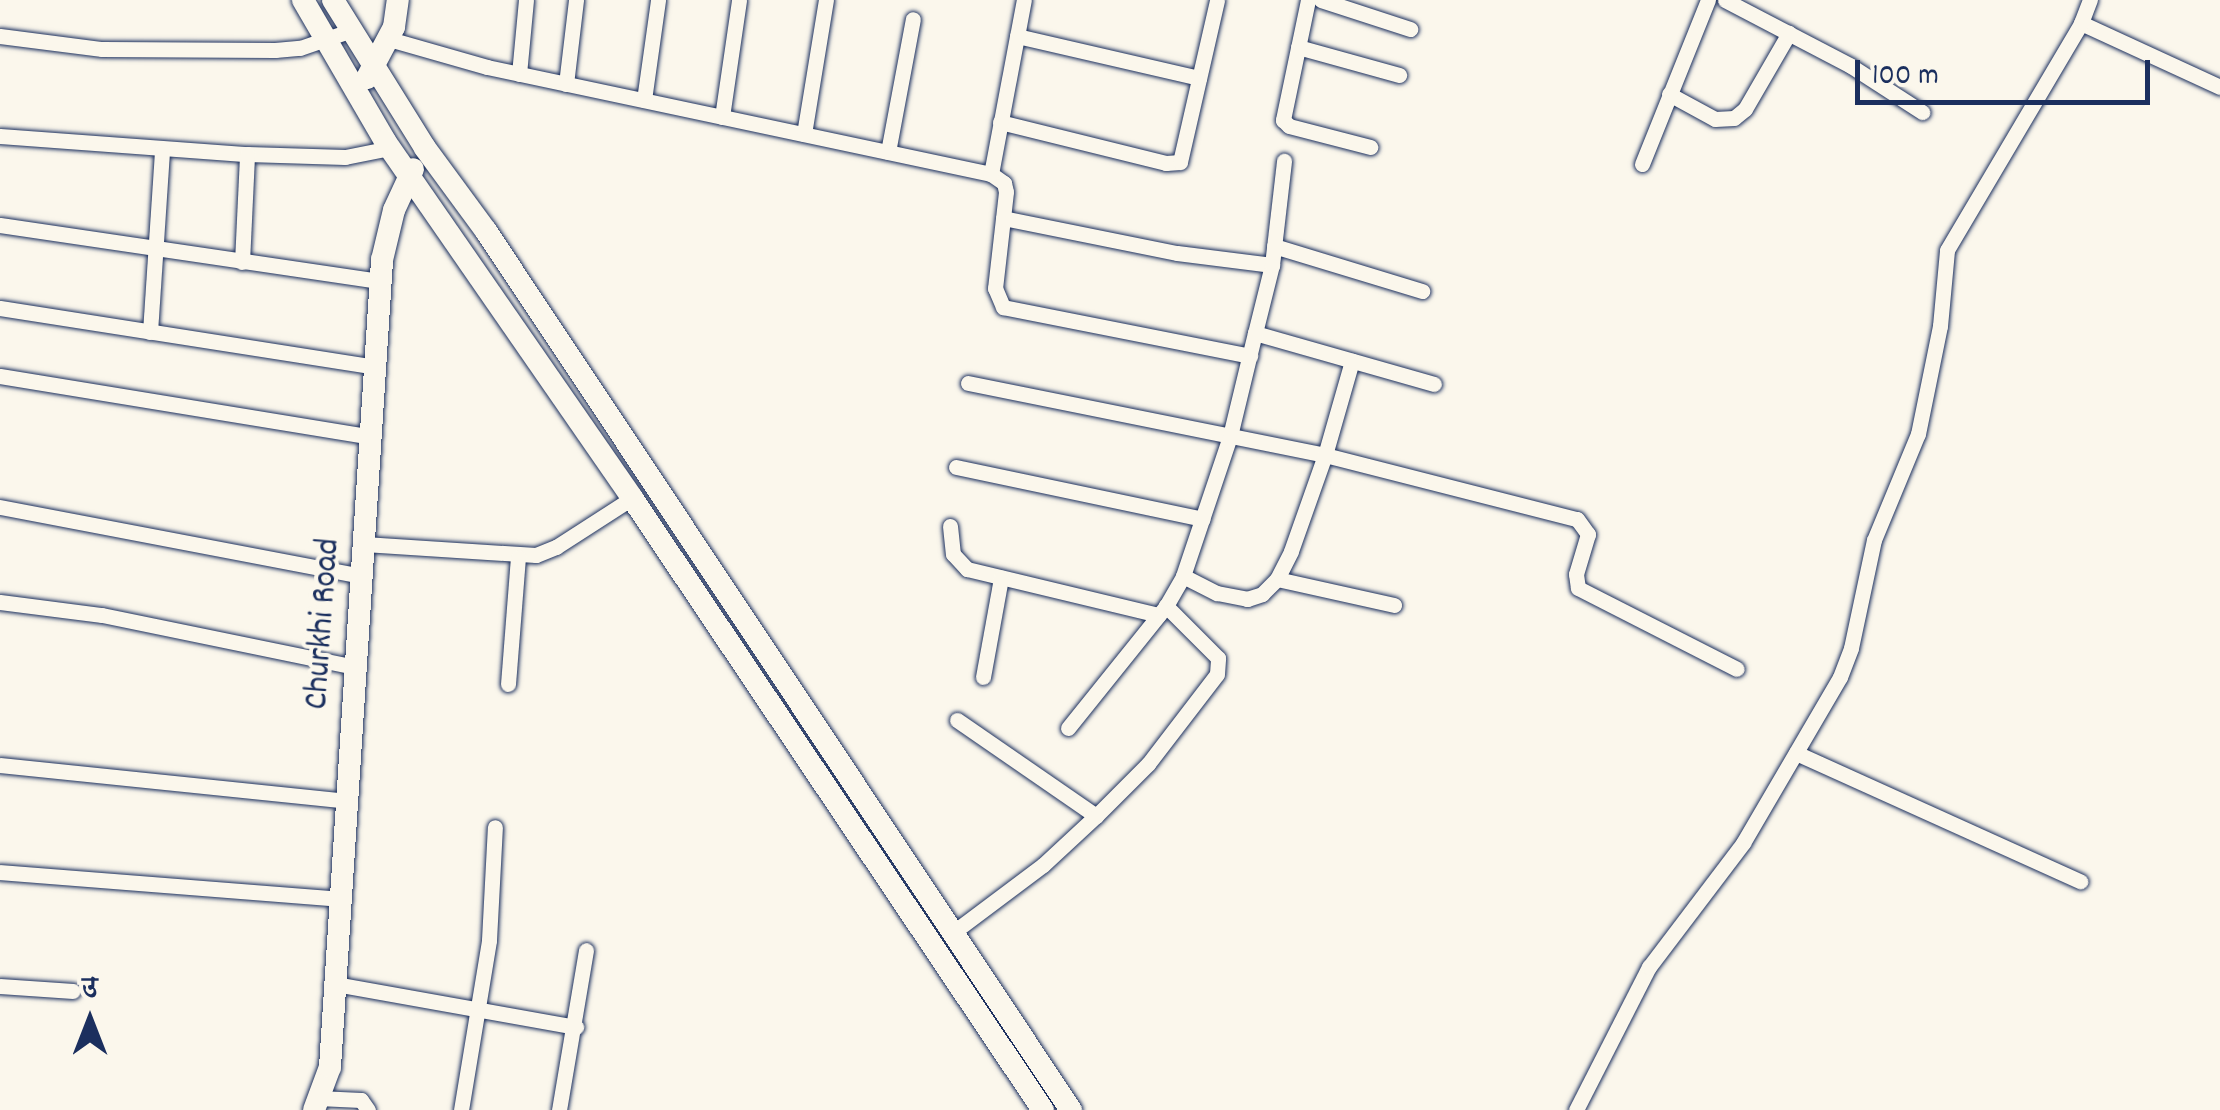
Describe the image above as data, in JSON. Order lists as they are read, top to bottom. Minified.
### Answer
{"streets":{"street":["Churkhi Road"]},"scale_bar":"100 m","north":"top"}
